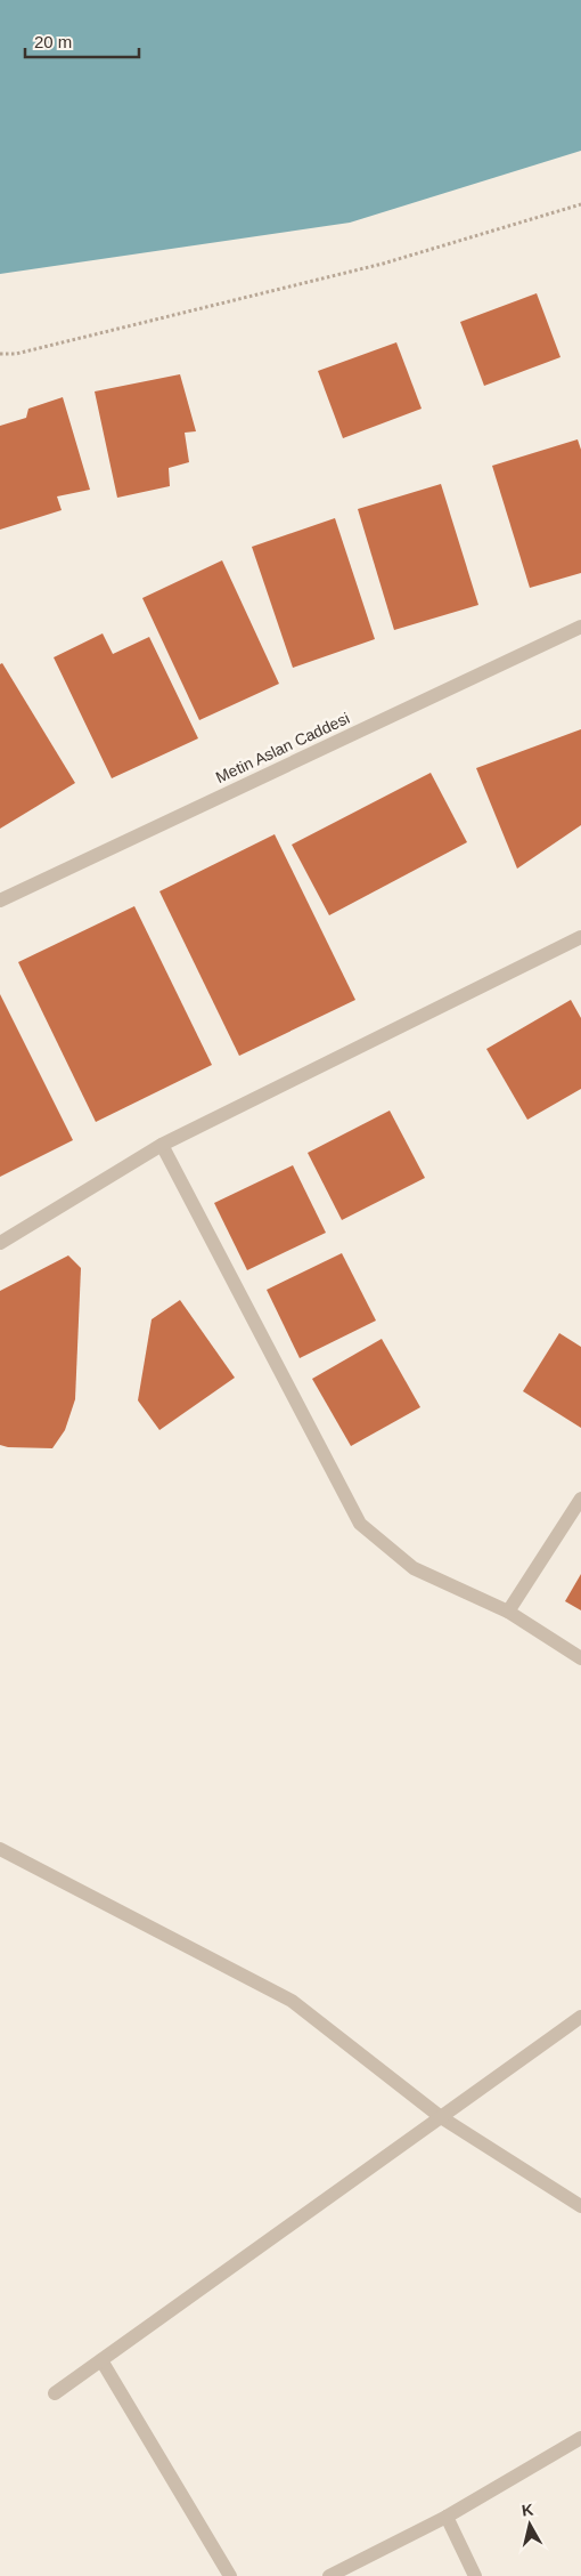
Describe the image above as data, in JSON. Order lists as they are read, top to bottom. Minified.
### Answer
{"streets":{"street":["Metin Aslan Caddesi"]},"scale_bar":"20 m","north":"top"}
